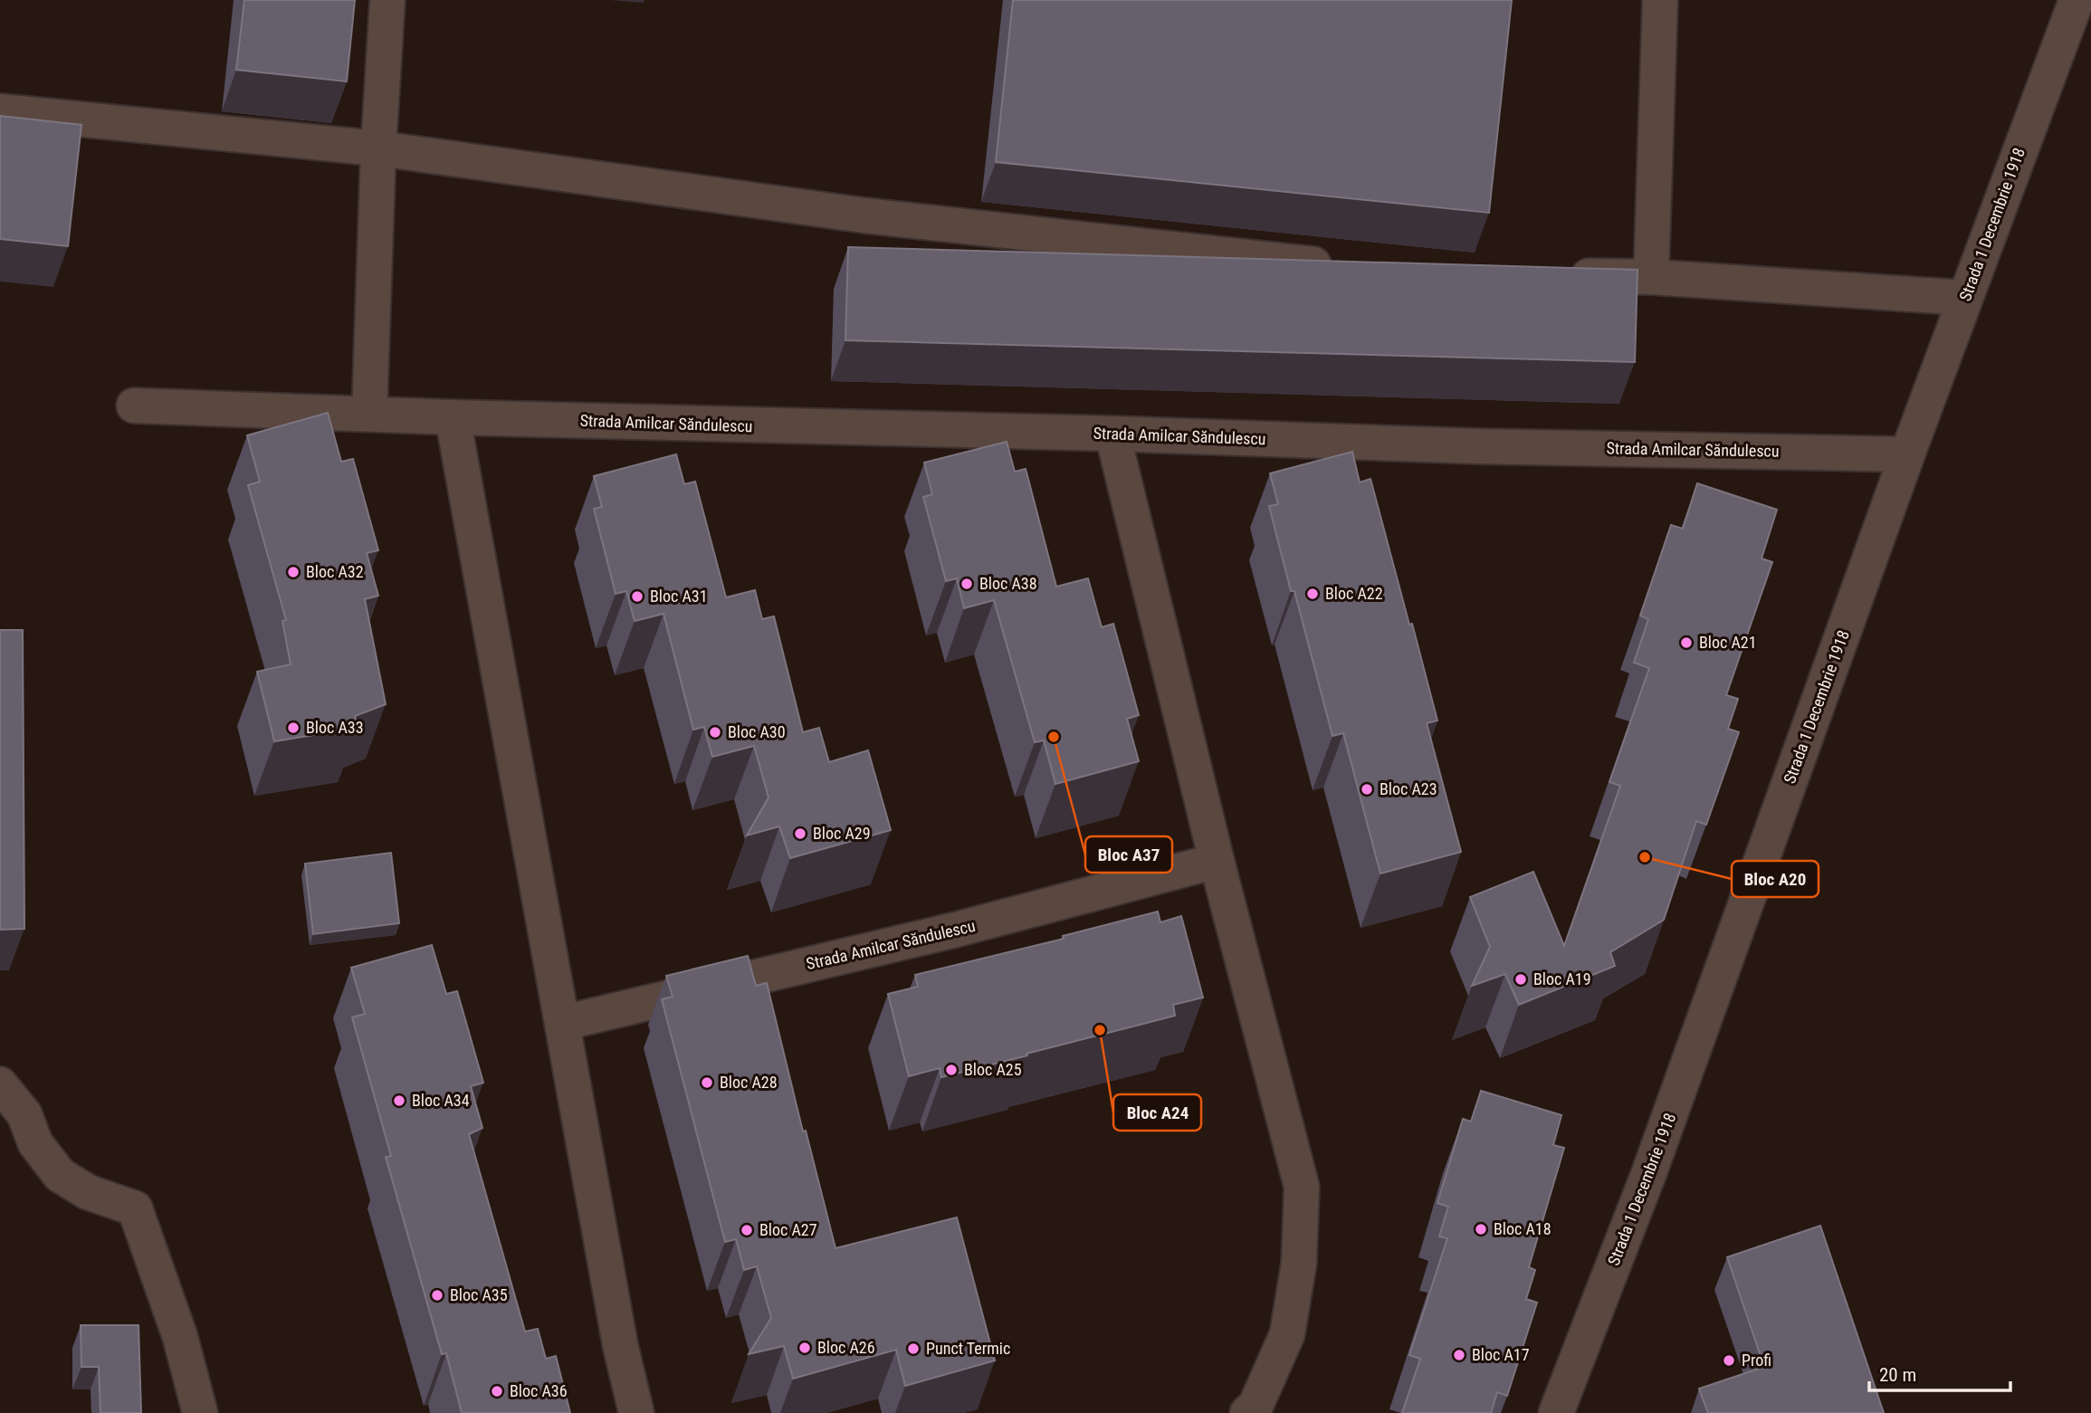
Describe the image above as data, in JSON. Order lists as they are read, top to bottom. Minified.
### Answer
{"streets":{"street":["Strada 1 Decembrie 1918","Strada Amilcar Săndulescu"]},"crossings":[["Strada 1 Decembrie 1918","Strada Amilcar Săndulescu"]],"places":["Bloc A32","Bloc A38","Bloc A22","Bloc A31","Bloc A21","Bloc A33","Bloc A30","Bloc A37","Bloc A23","Bloc A29","Bloc A20","Bloc A19","Bloc A24","Bloc A25","Bloc A28","Bloc A34","Bloc A18","Bloc A27","Bloc A35","Bloc A26","Punct Termic","Bloc A17","Profi","Bloc A36"],"scale_bar":"20 m"}
